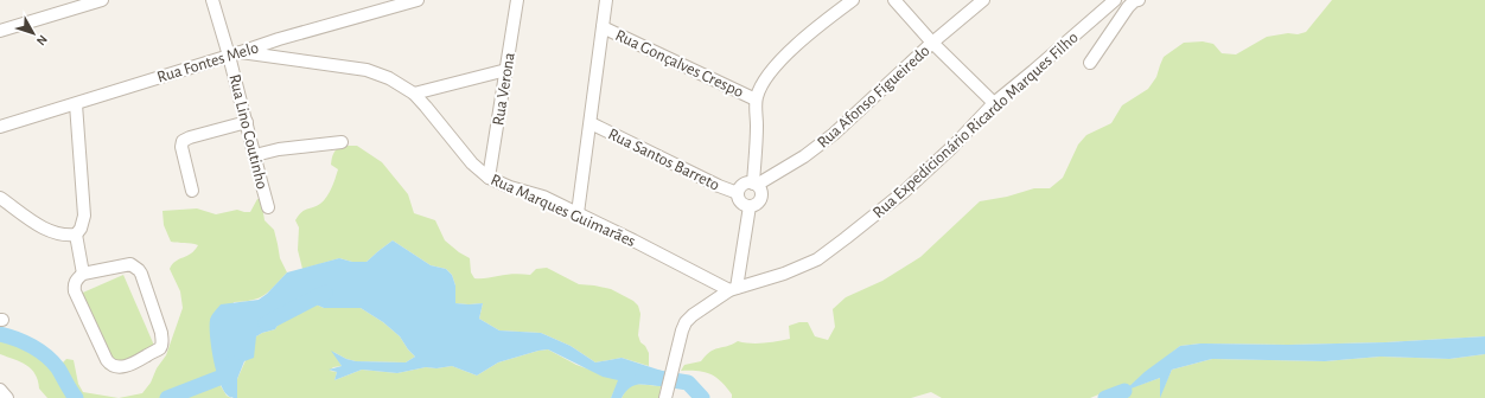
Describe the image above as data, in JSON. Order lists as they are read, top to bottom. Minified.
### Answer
{"streets":{"street":["Rua Fontes Melo","Rua Gonçalves Crespo","Rua Verona","Rua Afonso Figueiredo","Rua Expedicionário Ricardo Marques Filho","Rua Lino Coutinho","Rua Santos Barreto","Rua Marques Guimarães"]},"crossings":[["Rua Fontes Melo","Rua Lino Coutinho"],["Rua Fontes Melo","Rua Marques Guimarães"],["Rua Verona","Rua Marques Guimarães"],["Rua Afonso Figueiredo","Rua Santos Barreto"],["Rua Expedicionário Ricardo Marques Filho","Rua Marques Guimarães"],["Rua Lino Coutinho","Rua Marques Guimarães"]],"north":"bottom right"}
